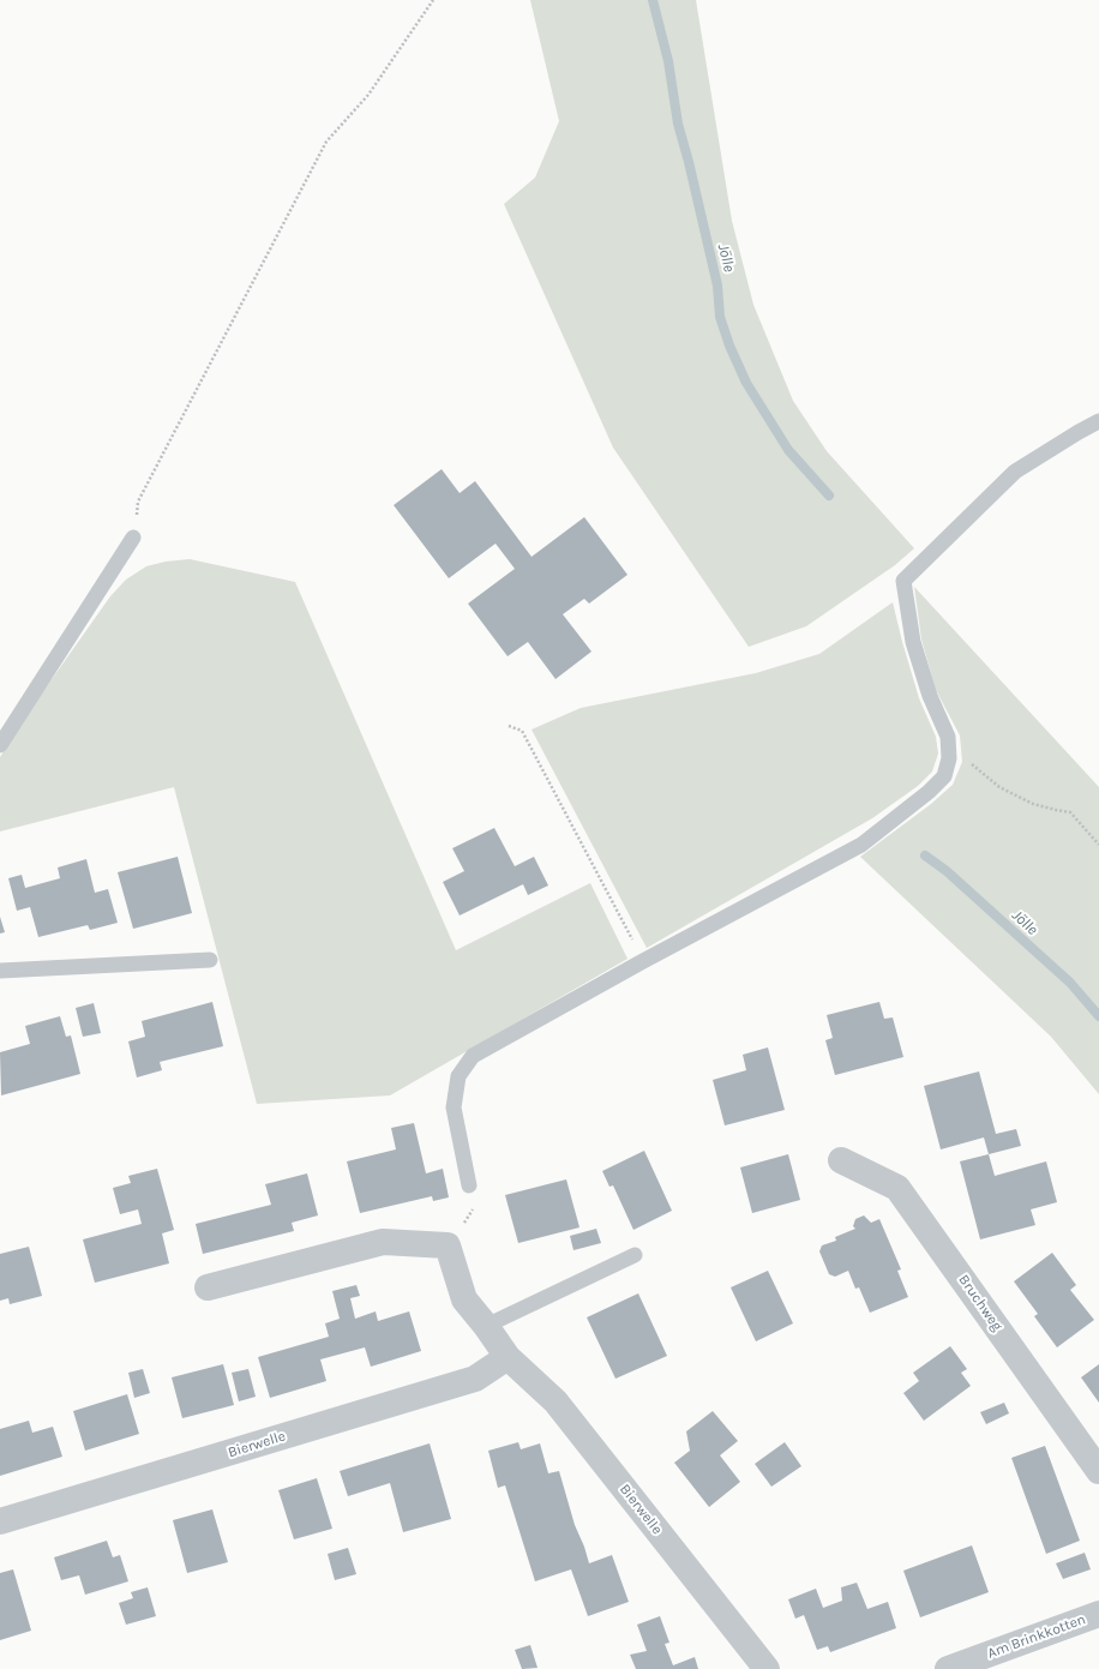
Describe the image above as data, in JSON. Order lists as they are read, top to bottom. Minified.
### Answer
{"streets":{"street":["Bruchweg","Bierwelle","Am Brinkkotten"]},"water":["Jölle"]}
